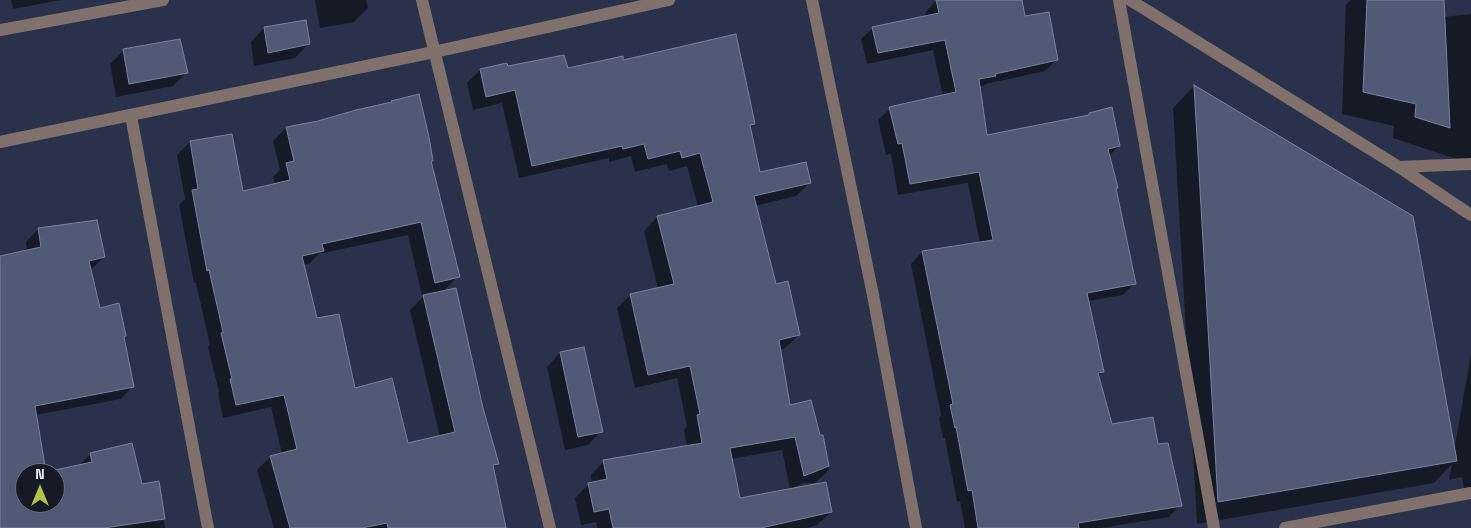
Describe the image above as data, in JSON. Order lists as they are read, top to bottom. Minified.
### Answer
{"north":"top"}
